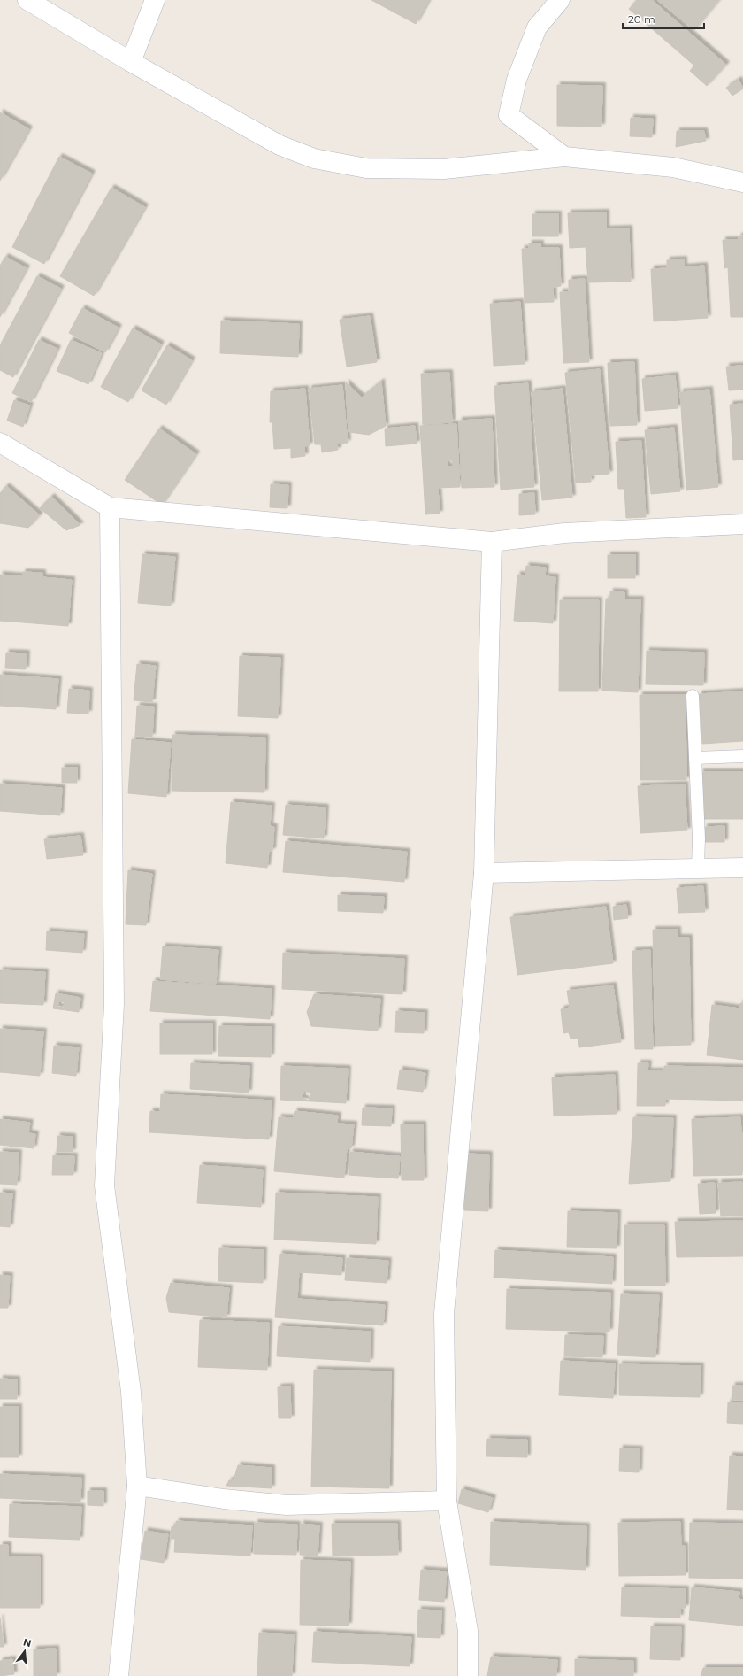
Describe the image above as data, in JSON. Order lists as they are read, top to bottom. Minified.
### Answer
{"scale_bar":"20 m","north":"top"}
